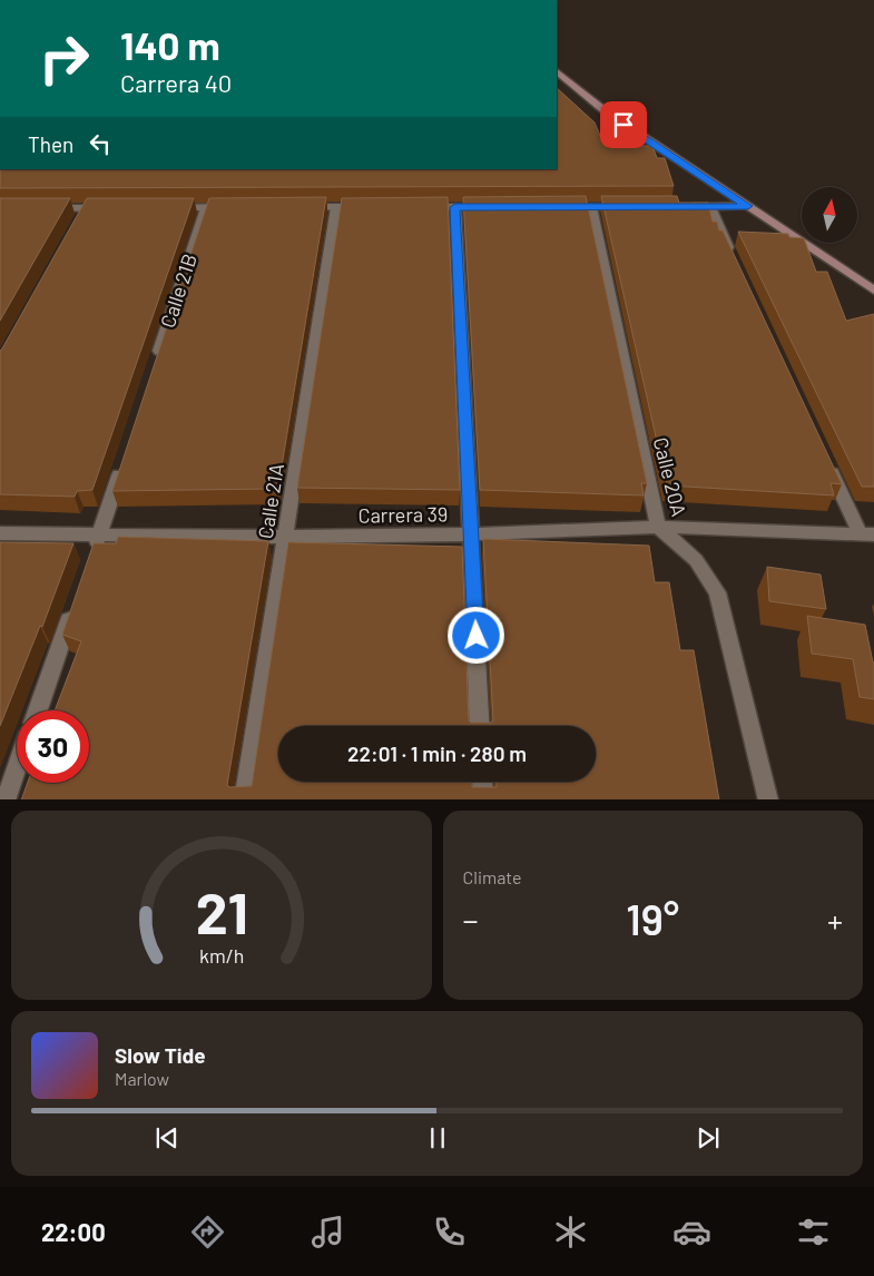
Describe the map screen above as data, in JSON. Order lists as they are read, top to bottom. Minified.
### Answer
{"streets":{"street":["Calle 21B","Calle 20A","Calle 21A","Carrera 39"]},"crossings":[["Calle 20A","Carrera 39"],["Calle 21A","Carrera 39"]],"north":"top","page":{"turn":["140 m","Carrera 40"],"then":"Then","limit":"30","trip":"22:01 · 1 min · 280 m","tile":"Climate","heat":["−","19°","+"],"song":["Slow Tide","Marlow"],"tabs":"22:00","gauge":["21","km/h"]}}
